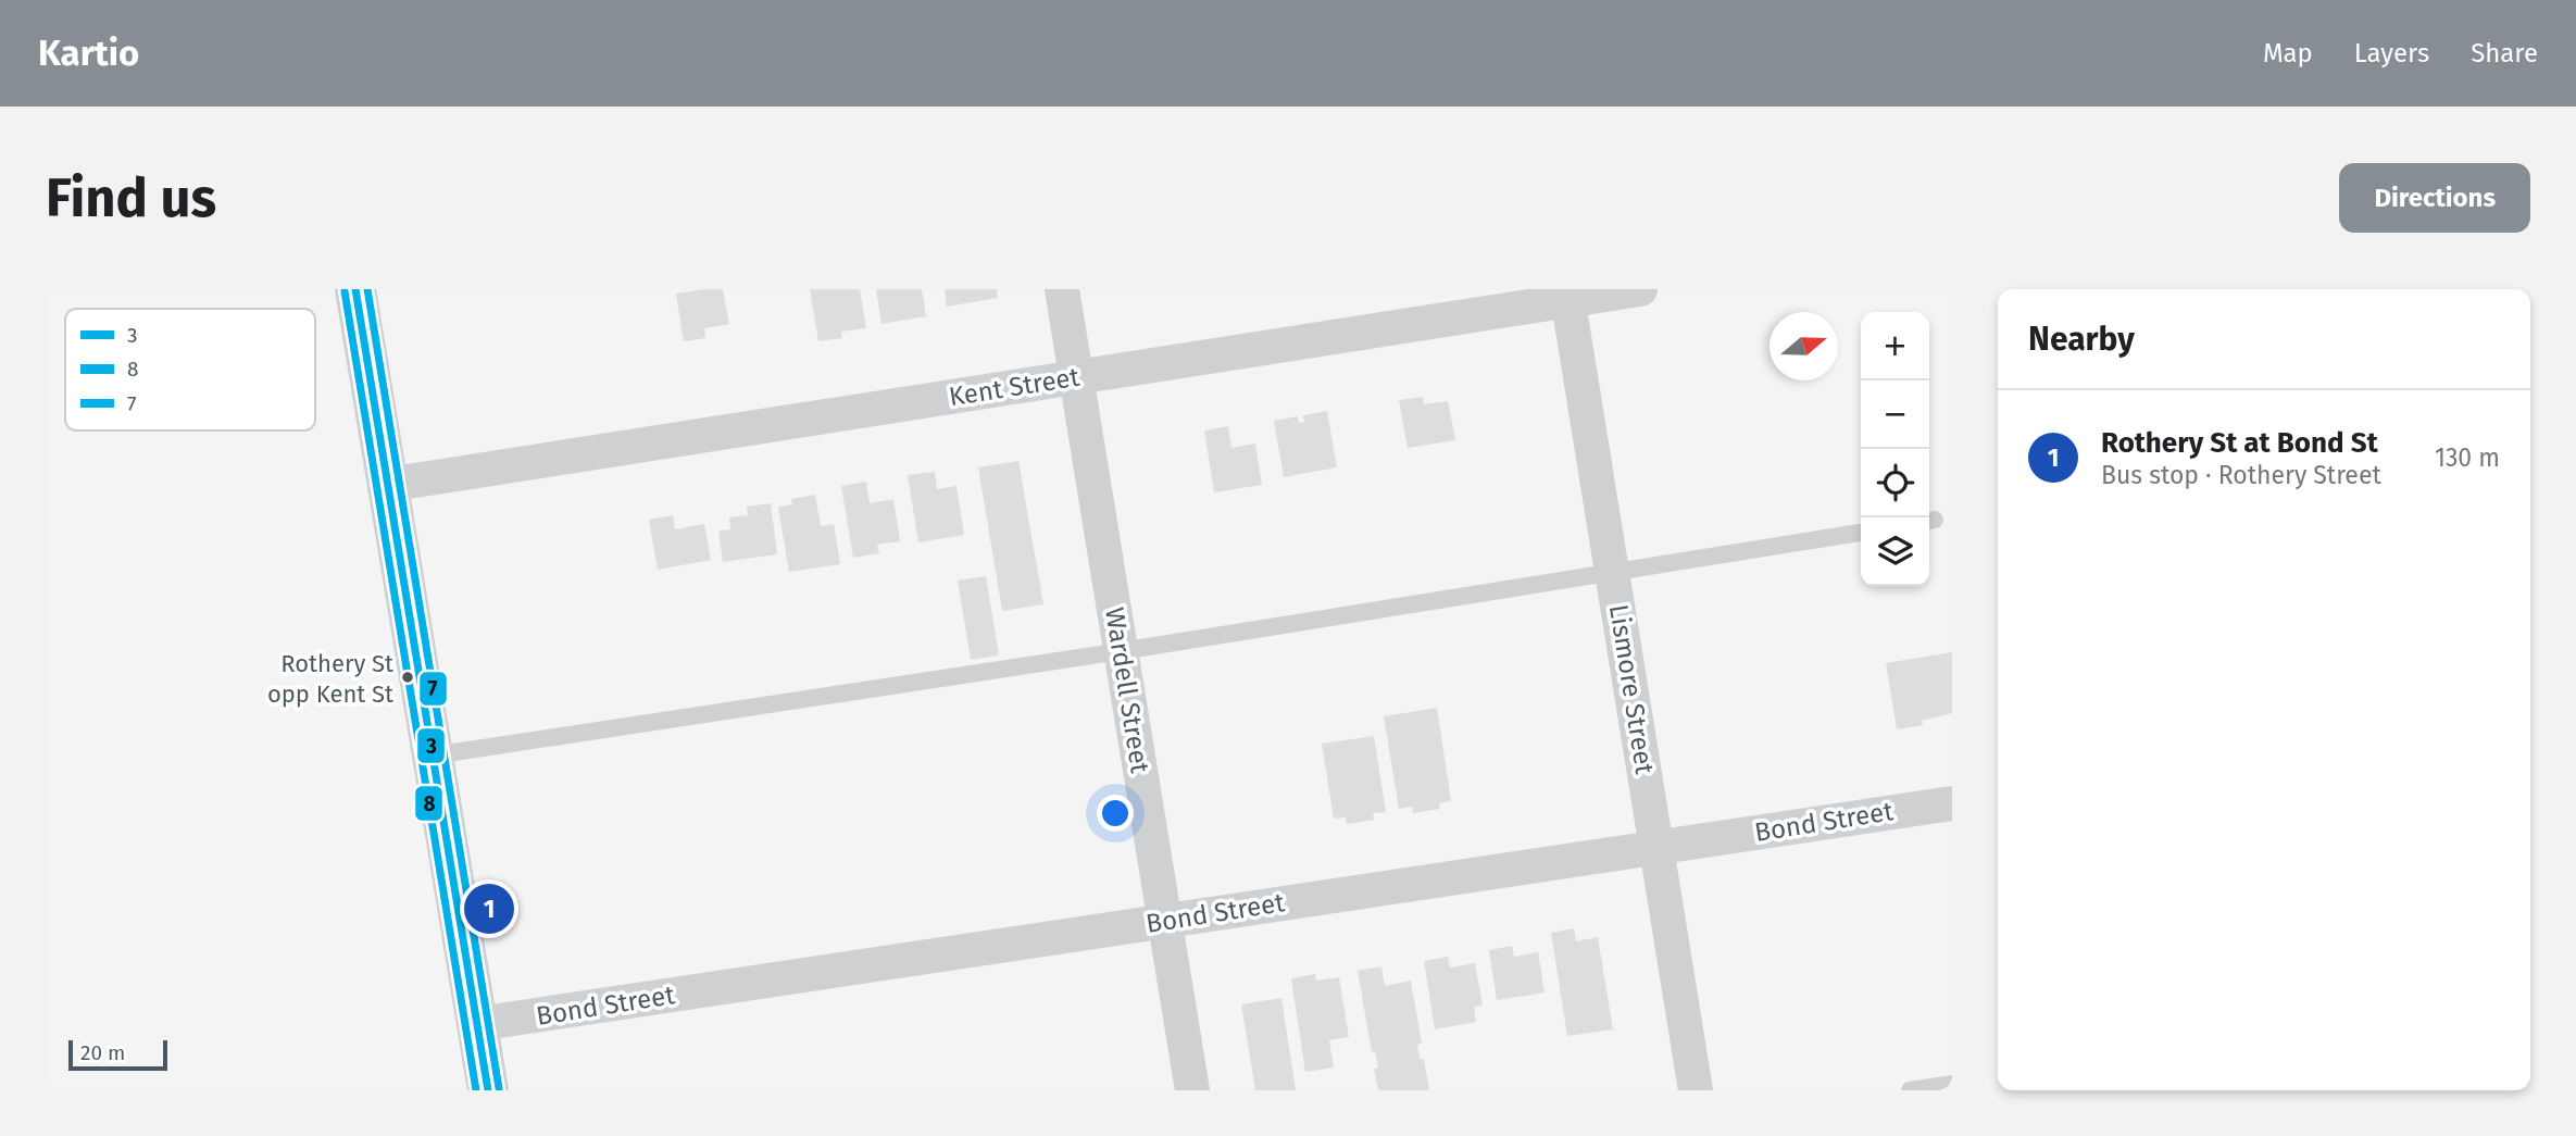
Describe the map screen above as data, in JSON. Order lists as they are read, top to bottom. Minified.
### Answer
{"streets":{"street":["Kent Street","Lismore Street","Wardell Street","Bond Street"]},"crossings":[["Kent Street","Lismore Street"],["Kent Street","Wardell Street"],["Lismore Street","Bond Street"],["Wardell Street","Bond Street"]],"places":["Rothery St opp Kent St"],"lines":["transit line 3","transit line 7","transit line 8"],"legend":["3","8","7"],"scale_bar":"20 m","north":"right","page":{"header":"Kartio","nav":["Map","Layers","Share"],"buttons":"Directions","title":"Find us","heading":"Nearby","map_buttons":["+","−"],"list":[{"mark":"1","name":"Rothery St at Bond St","note":"Bus stop · Rothery Street","value":"130 m"}],"pins":"1","scale":"20 m"}}
